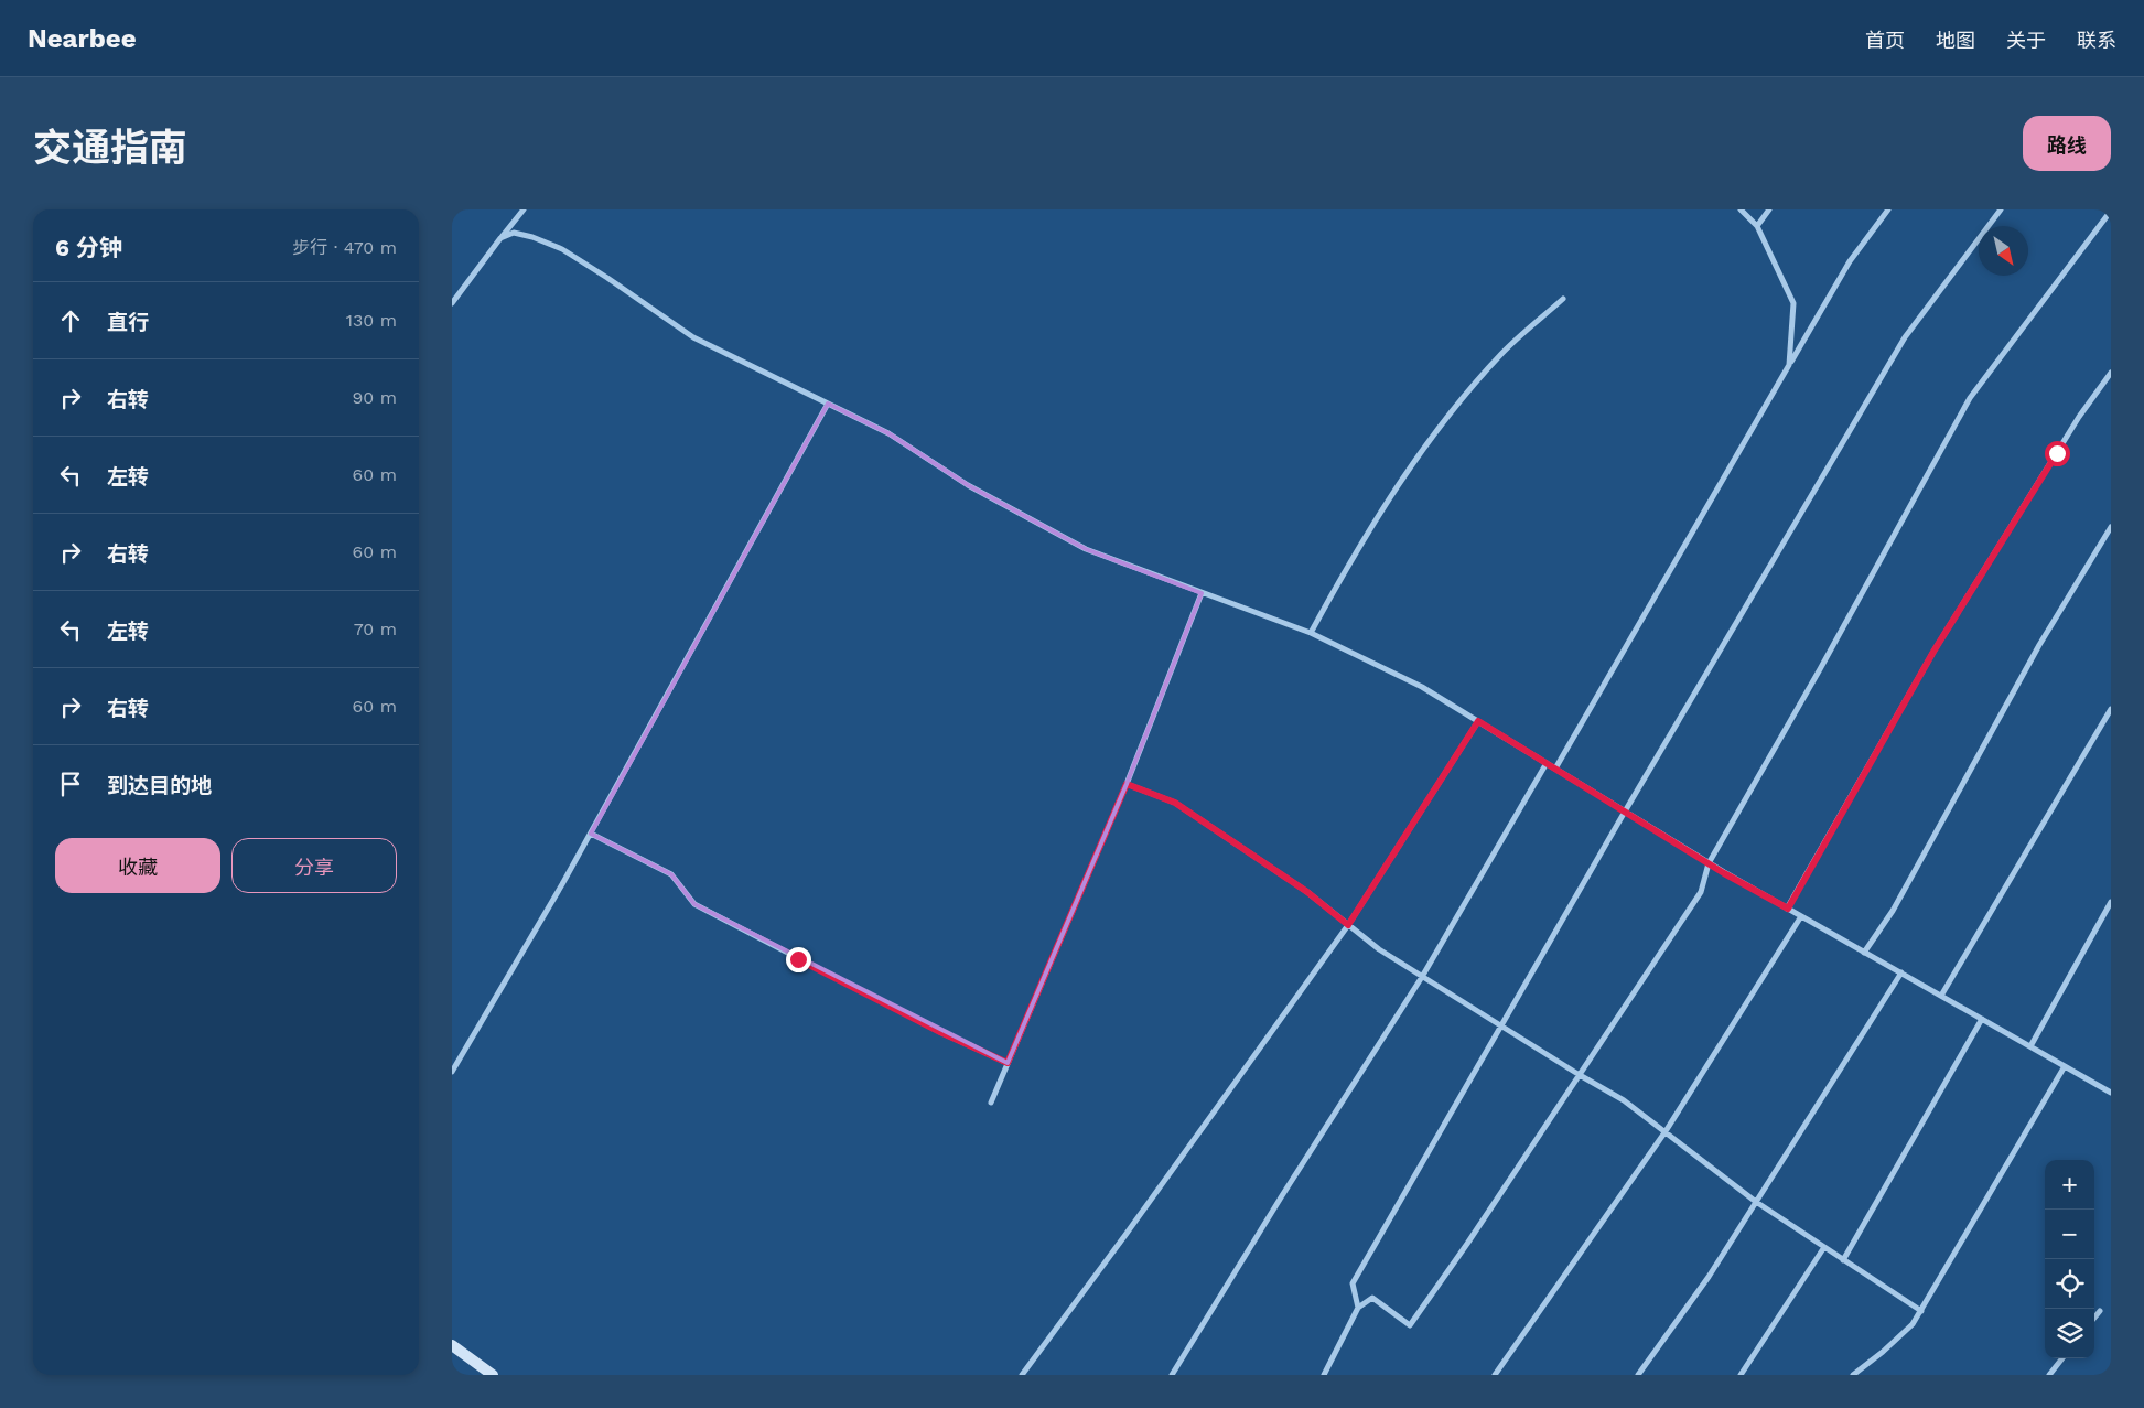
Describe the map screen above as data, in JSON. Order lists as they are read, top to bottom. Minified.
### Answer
{"north":"bottom right","page":{"header":"Nearbee","nav":["首页","地图","关于","联系"],"title":"交通指南","buttons":["路线",["收藏","分享"]],"heading":["6 分钟","步行 · 470 m"],"list":[["直行","130 m"],["右转","90 m"],["左转","60 m"],["右转","60 m"],["左转","70 m"],["右转","60 m"],"到达目的地"],"map_buttons":["+","−"]}}
